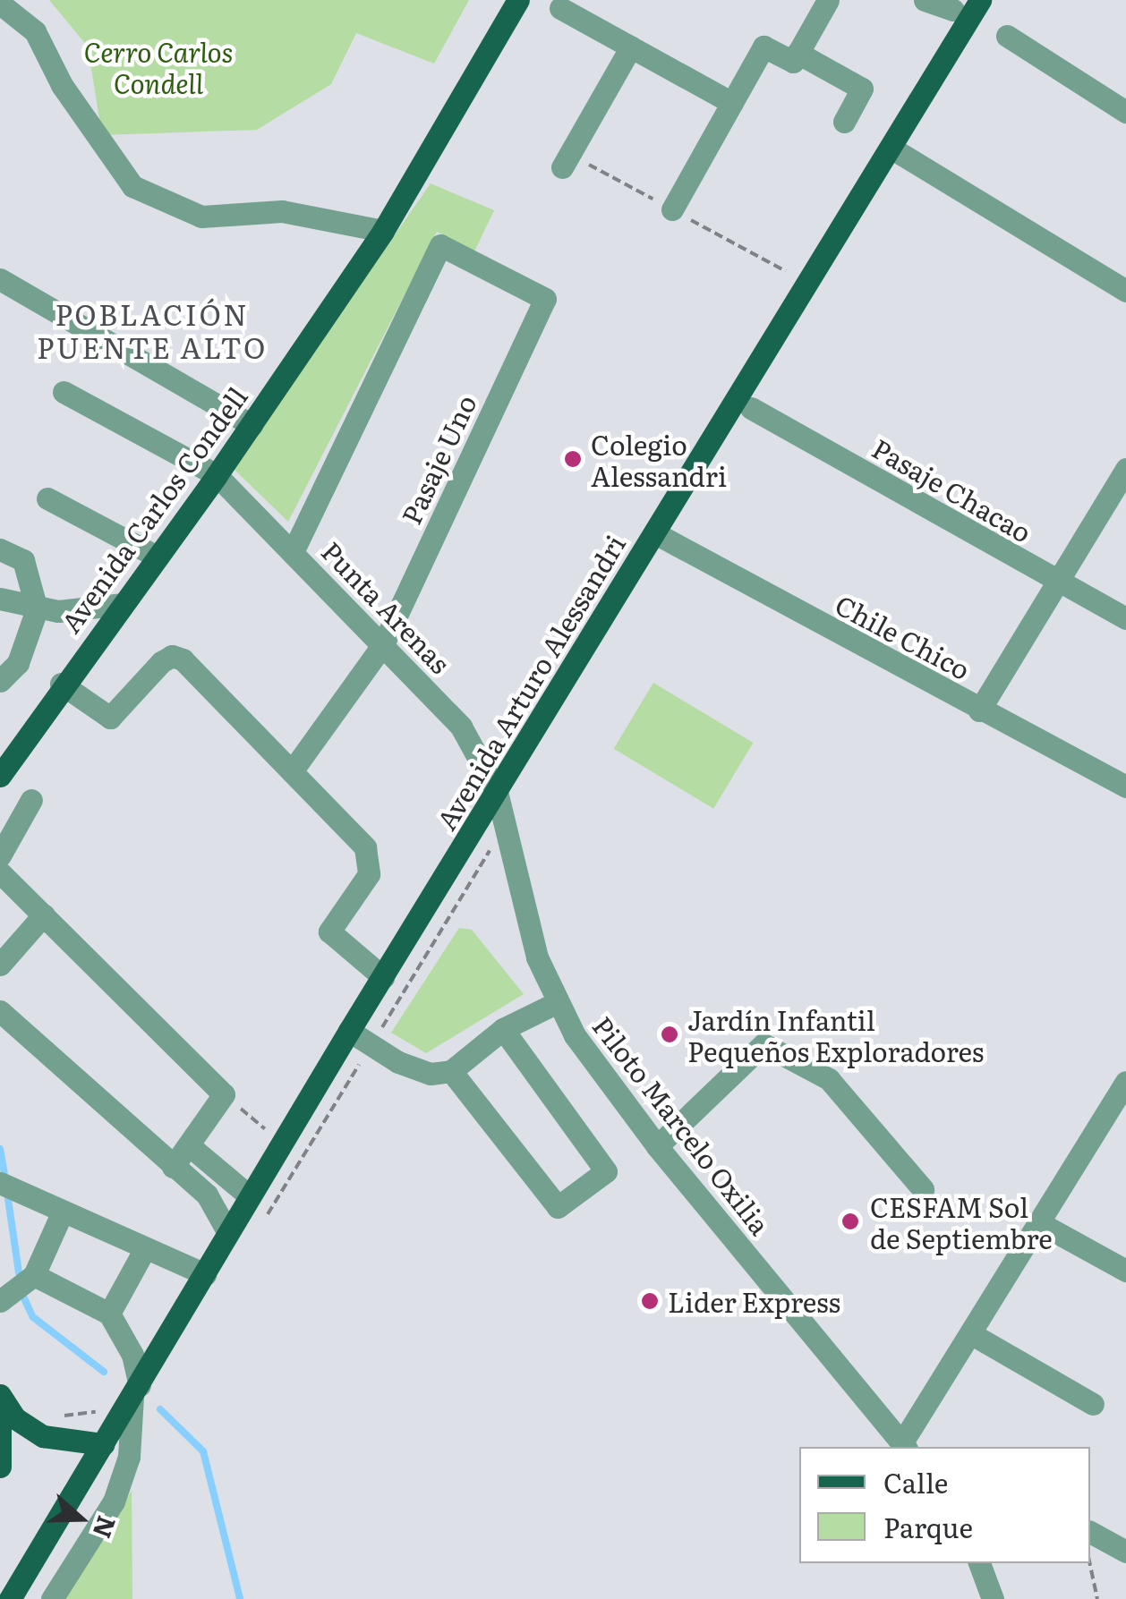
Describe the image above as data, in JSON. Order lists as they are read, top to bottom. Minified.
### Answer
{"streets":{"main road":["Avenida Carlos Condell","Avenida Arturo Alessandri"],"street":["Pasaje Uno","Pasaje Chacao","Punta Arenas","Chile Chico","Piloto Marcelo Oxilia"]},"crossings":[["Pasaje Uno","Punta Arenas"],["Avenida Carlos Condell","Punta Arenas"],["Punta Arenas","Avenida Arturo Alessandri"],["Punta Arenas","Piloto Marcelo Oxilia"],["Chile Chico","Avenida Arturo Alessandri"],["Avenida Arturo Alessandri","Piloto Marcelo Oxilia"]],"districts":["POBLACIÓN PUENTE ALTO"],"parks":["Cerro Carlos Condell"],"places":["Colegio Alessandri","Jardín Infantil Pequeños Exploradores","CESFAM Sol de Septiembre","Lider Express"],"legend":["Calle","Parque"],"north":"right"}
